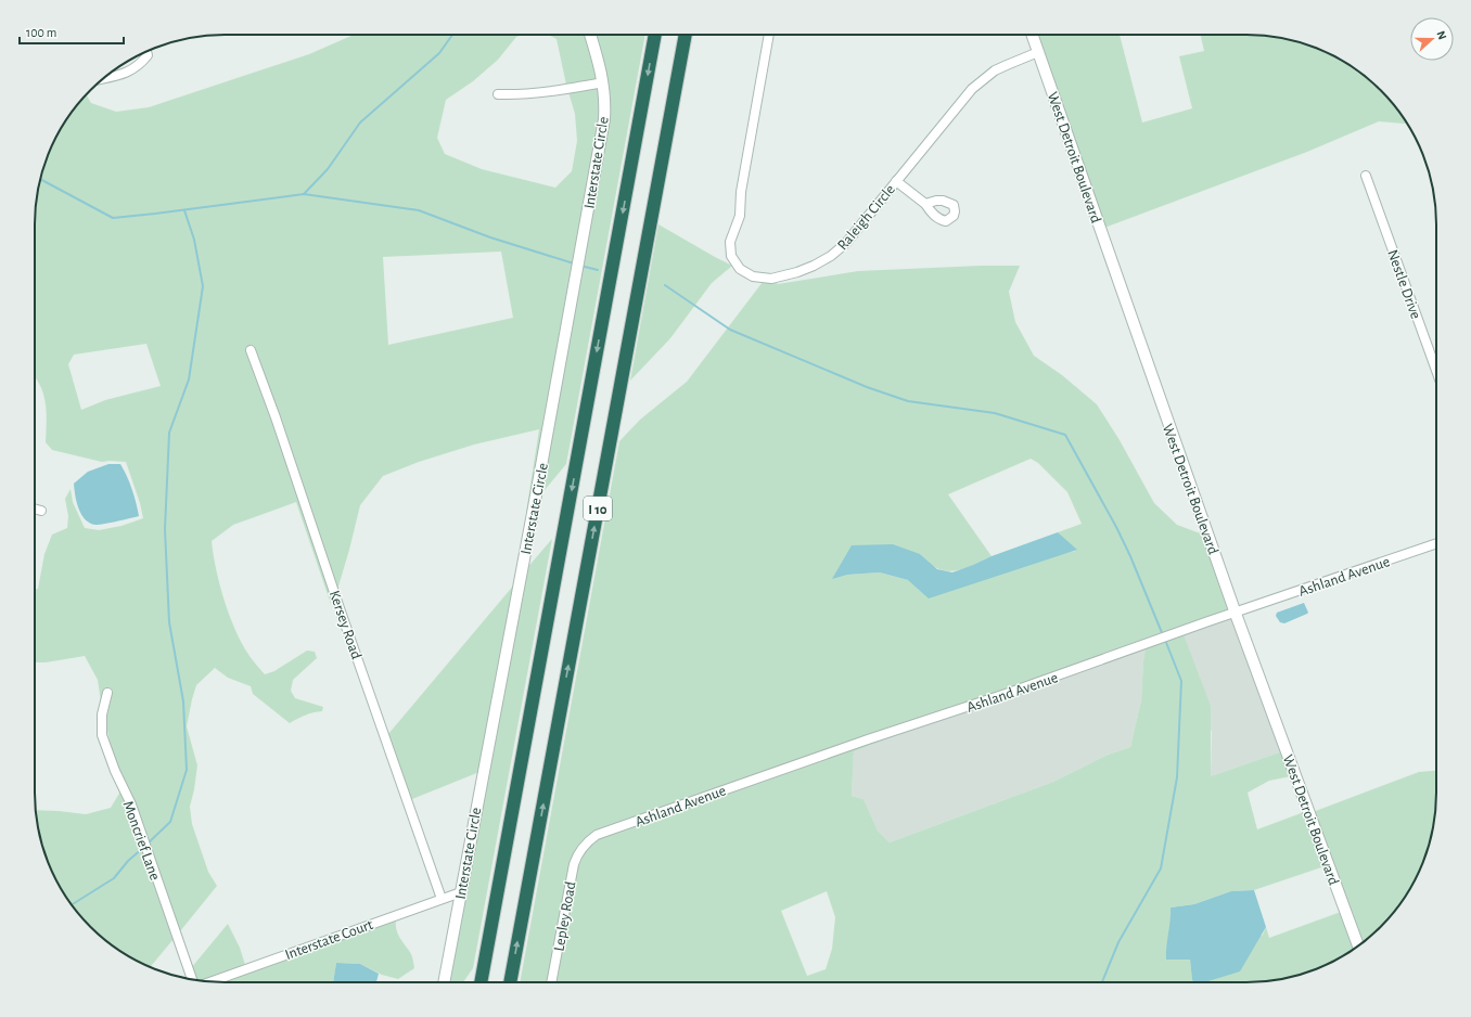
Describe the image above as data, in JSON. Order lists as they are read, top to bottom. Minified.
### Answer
{"streets":{"highway":["I 10"],"street":["West Detroit Boulevard","Interstate Circle","Raleigh Circle","Nestle Drive","Ashland Avenue","Kersey Road","Moncrief Lane","Lepley Road","Interstate Court"]},"crossings":[["West Detroit Boulevard","Raleigh Circle"],["West Detroit Boulevard","Ashland Avenue"],["Interstate Circle","Interstate Court"],["Ashland Avenue","Lepley Road"],["Kersey Road","Interstate Court"]],"scale_bar":"100 m","north":"right"}
